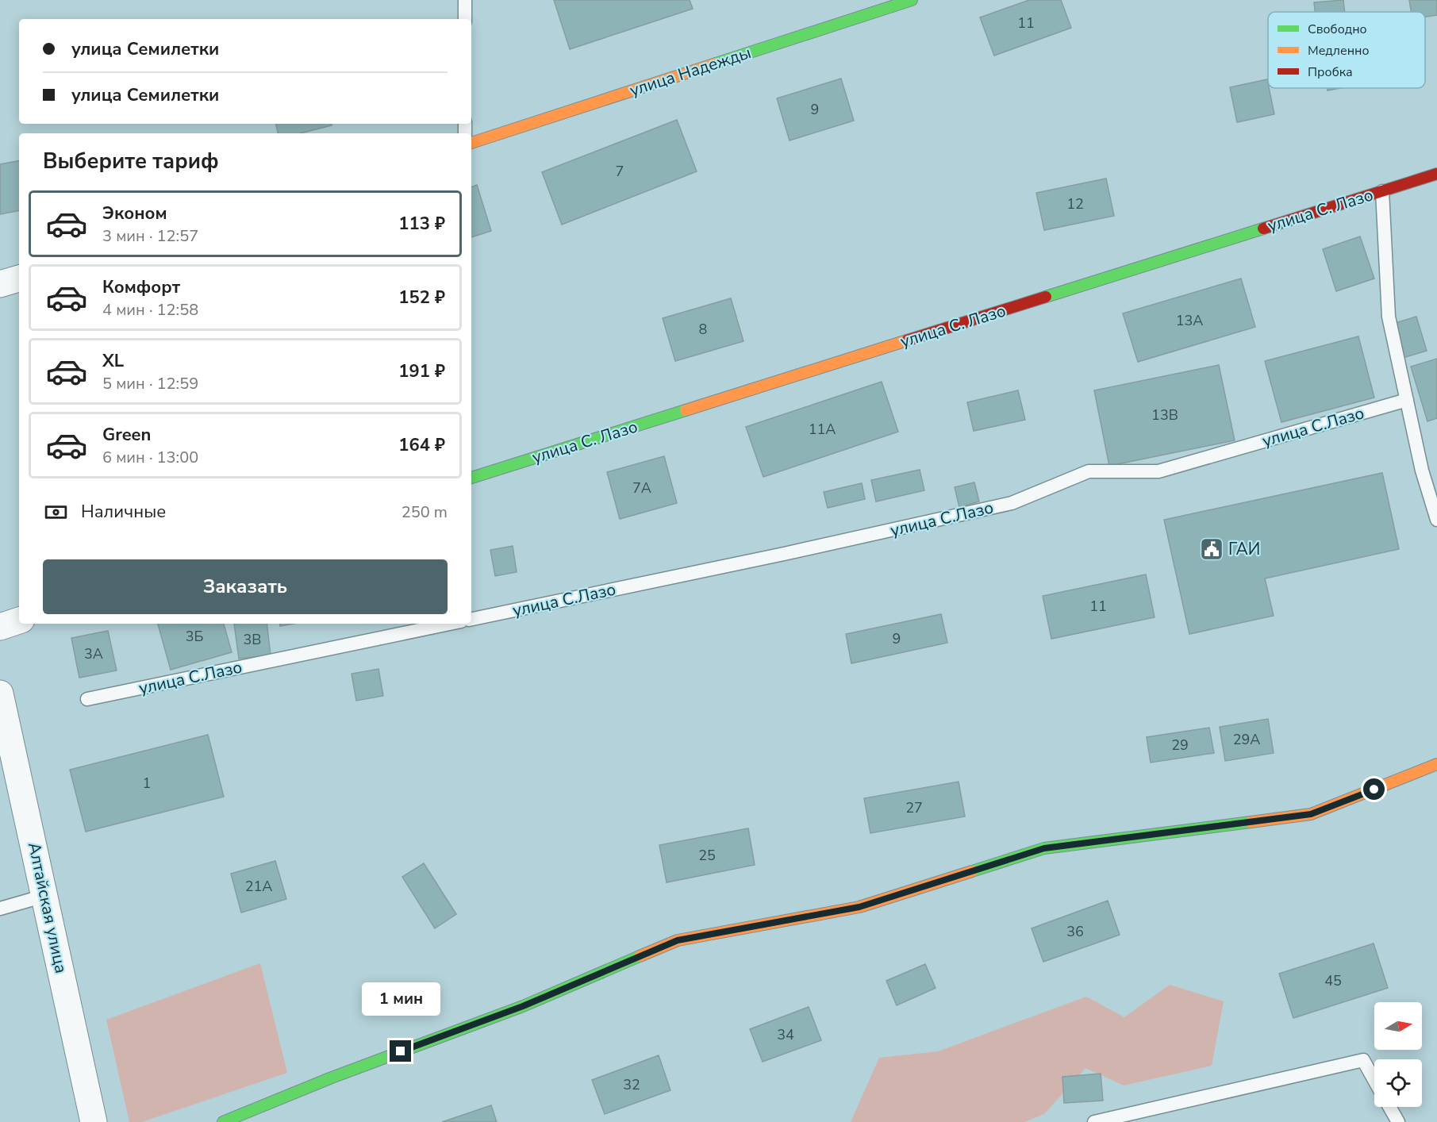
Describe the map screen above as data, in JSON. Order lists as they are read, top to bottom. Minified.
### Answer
{"streets":{"street":["улица Надежды","улица С. Лазо","Алтайская улица"],"lane":["улица С.Лазо"]},"places":{"public building":["ГАИ"]},"house_numbers":["11","9","7","12","13А","8","13В","11А","7А","11","3Б","9","3В","3А","29А","29","1","27","25","21А","36","45","34","32"],"legend":["Свободно","Медленно","Пробка"],"north":"right","page":{"banner":["улица Семилетки","улица Семилетки"],"heading":"Выберите тариф","list":[{"name":"Эконом","note":"3 мин · 12:57","value":"113 ₽"},{"name":"Комфорт","note":"4 мин · 12:58","value":"152 ₽"},{"name":"XL","note":"5 мин · 12:59","value":"191 ₽"},{"name":"Green","note":"6 мин · 13:00","value":"164 ₽"}],"pay":["Наличные","250 m"],"buttons":"Заказать","bubble":"1 мин"}}
